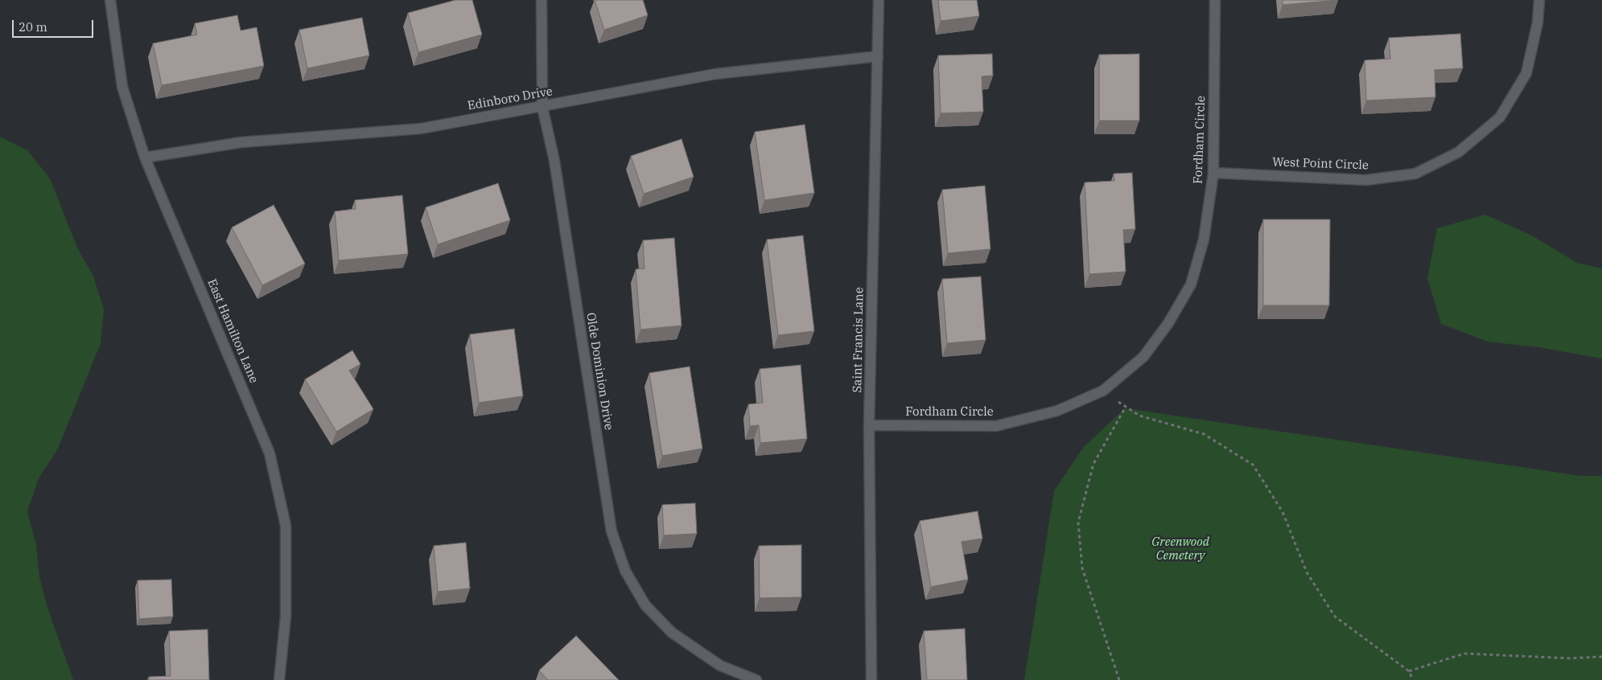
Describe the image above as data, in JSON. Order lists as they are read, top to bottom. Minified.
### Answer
{"streets":{"street":["Edinboro Drive","Fordham Circle","West Point Circle","East Hamilton Lane","Saint Francis Lane","Olde Dominion Drive"]},"crossings":[["Edinboro Drive","East Hamilton Lane"],["Edinboro Drive","Saint Francis Lane"],["Edinboro Drive","Olde Dominion Drive"],["Fordham Circle","West Point Circle"],["Fordham Circle","Saint Francis Lane"]],"parks":["Greenwood Cemetery"],"scale_bar":"20 m"}
